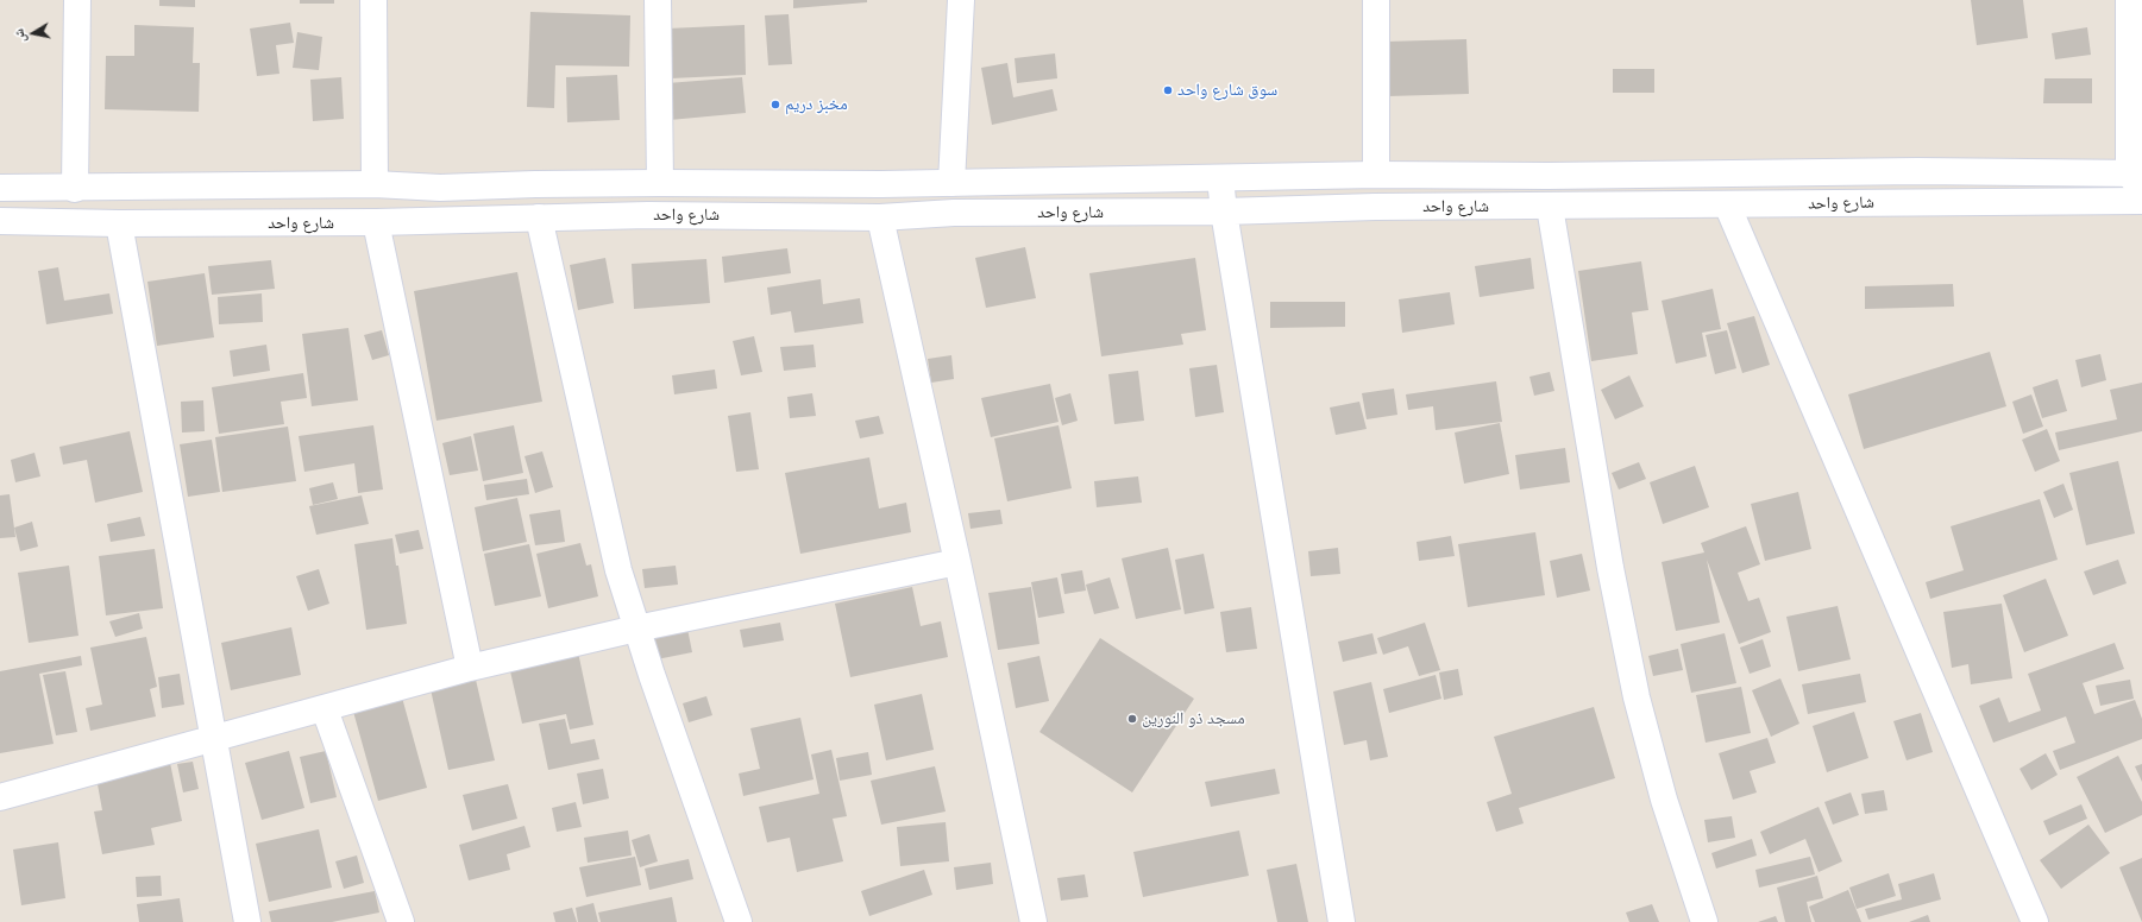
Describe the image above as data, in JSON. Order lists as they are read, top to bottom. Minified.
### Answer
{"streets":{"street":["شارع واحد"]},"places":["سوق شارع واحد","مخبز دريم","مسجد ذو النورين"],"north":"left"}
